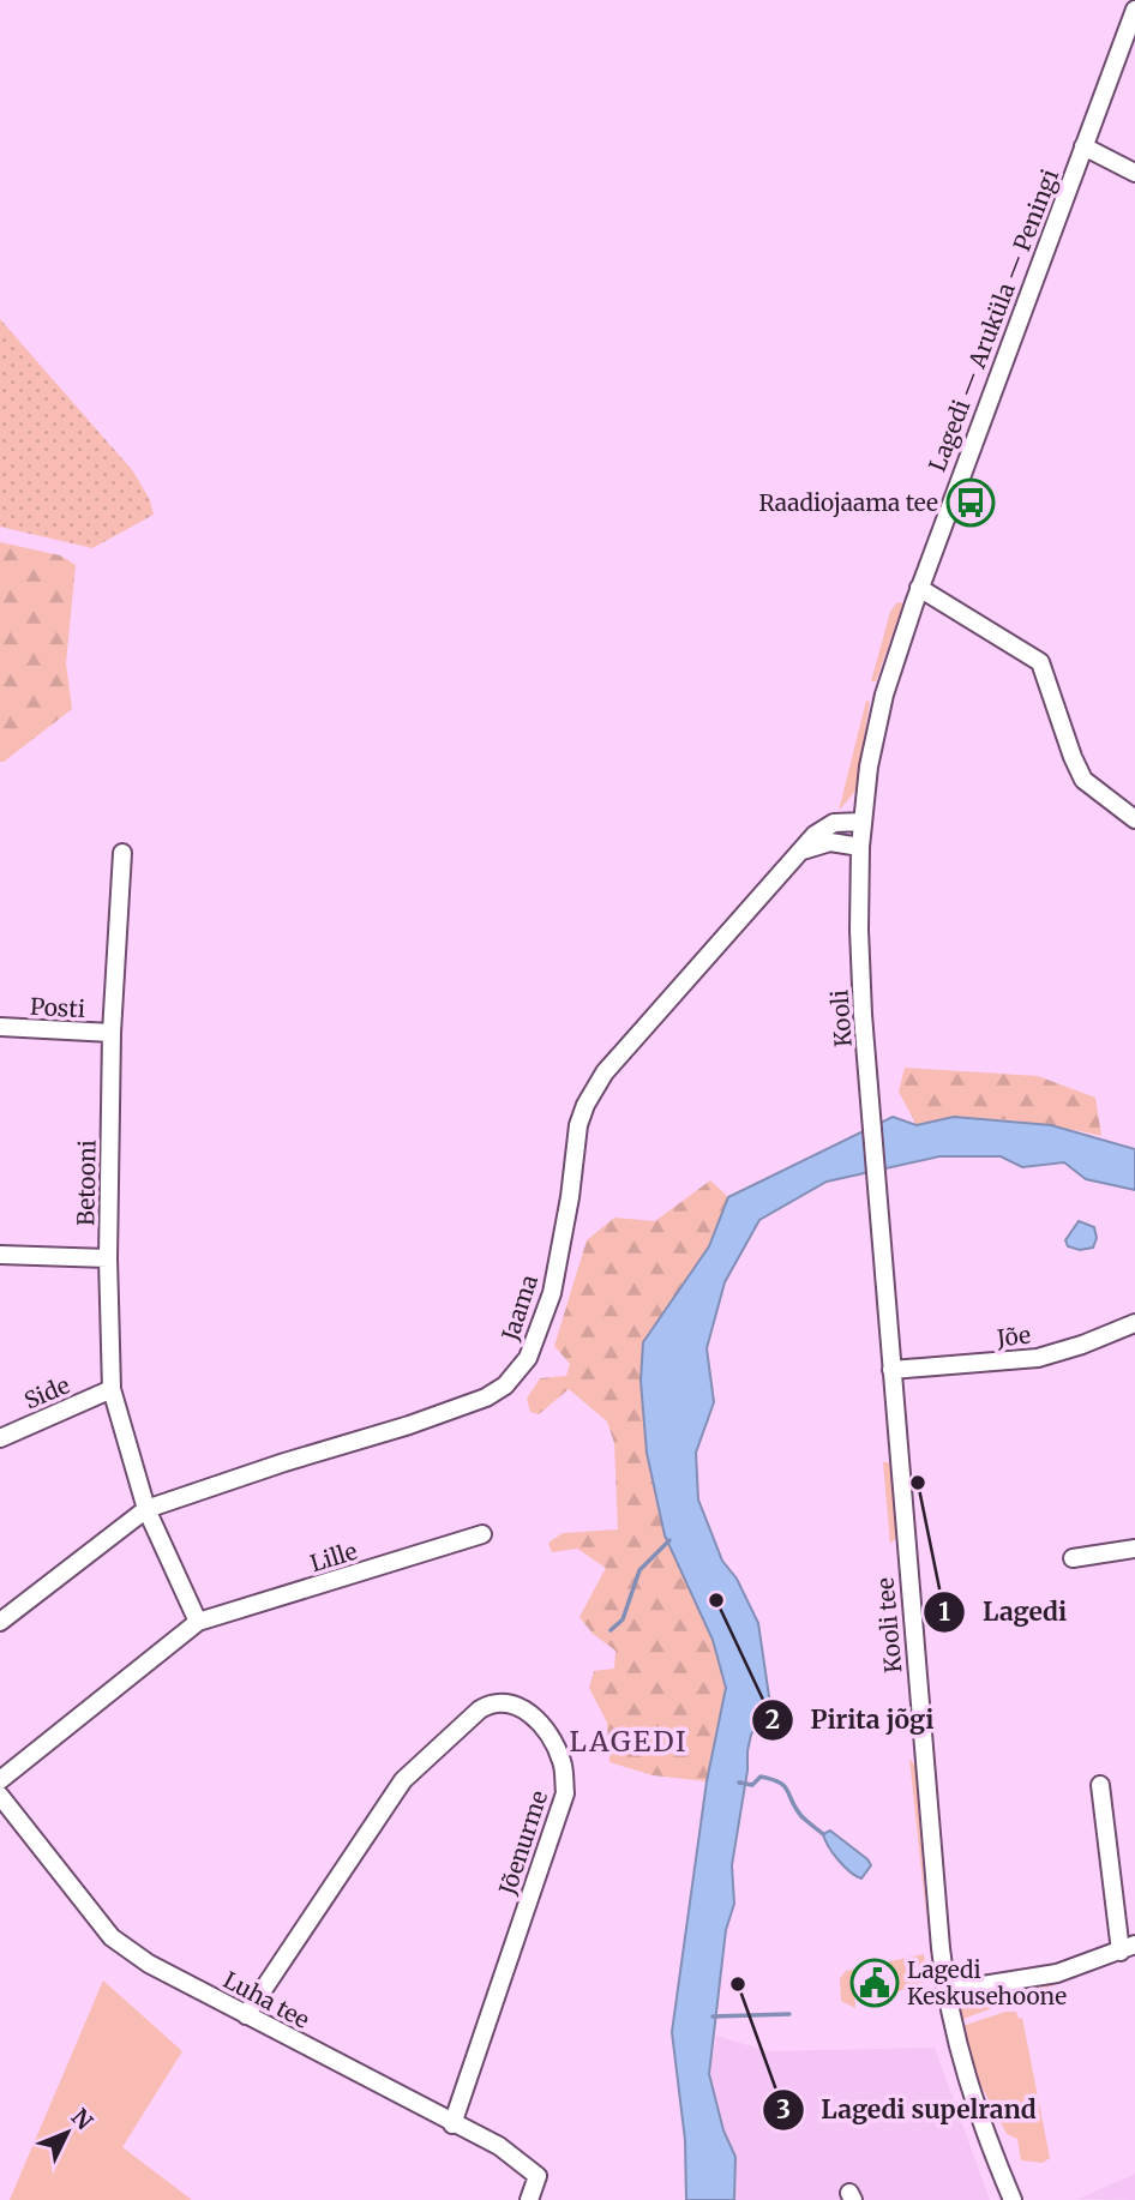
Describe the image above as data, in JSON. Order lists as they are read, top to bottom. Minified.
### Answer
{"streets":{"street":["Lagedi — Aruküla — Peningi","Posti","Kooli","Betooni","Jaama","Jõe","Side","Lille","Kooli tee","Jõenurme","Luha tee"]},"crossings":[["Lagedi — Aruküla — Peningi","Kooli"],["Lagedi — Aruküla — Peningi","Jaama"],["Posti","Betooni"],["Kooli","Kooli tee"],["Betooni","Jaama"],["Betooni","Side"],["Jõe","Kooli tee"],["Jõenurme","Luha tee"]],"districts":["LAGEDI"],"places":{"bus stop":["Raadiojaama tee"],"other":["Lagedi","Pirita jõgi","Lagedi supelrand"],"public building":["Lagedi Keskusehoone"]},"north":"top right"}
